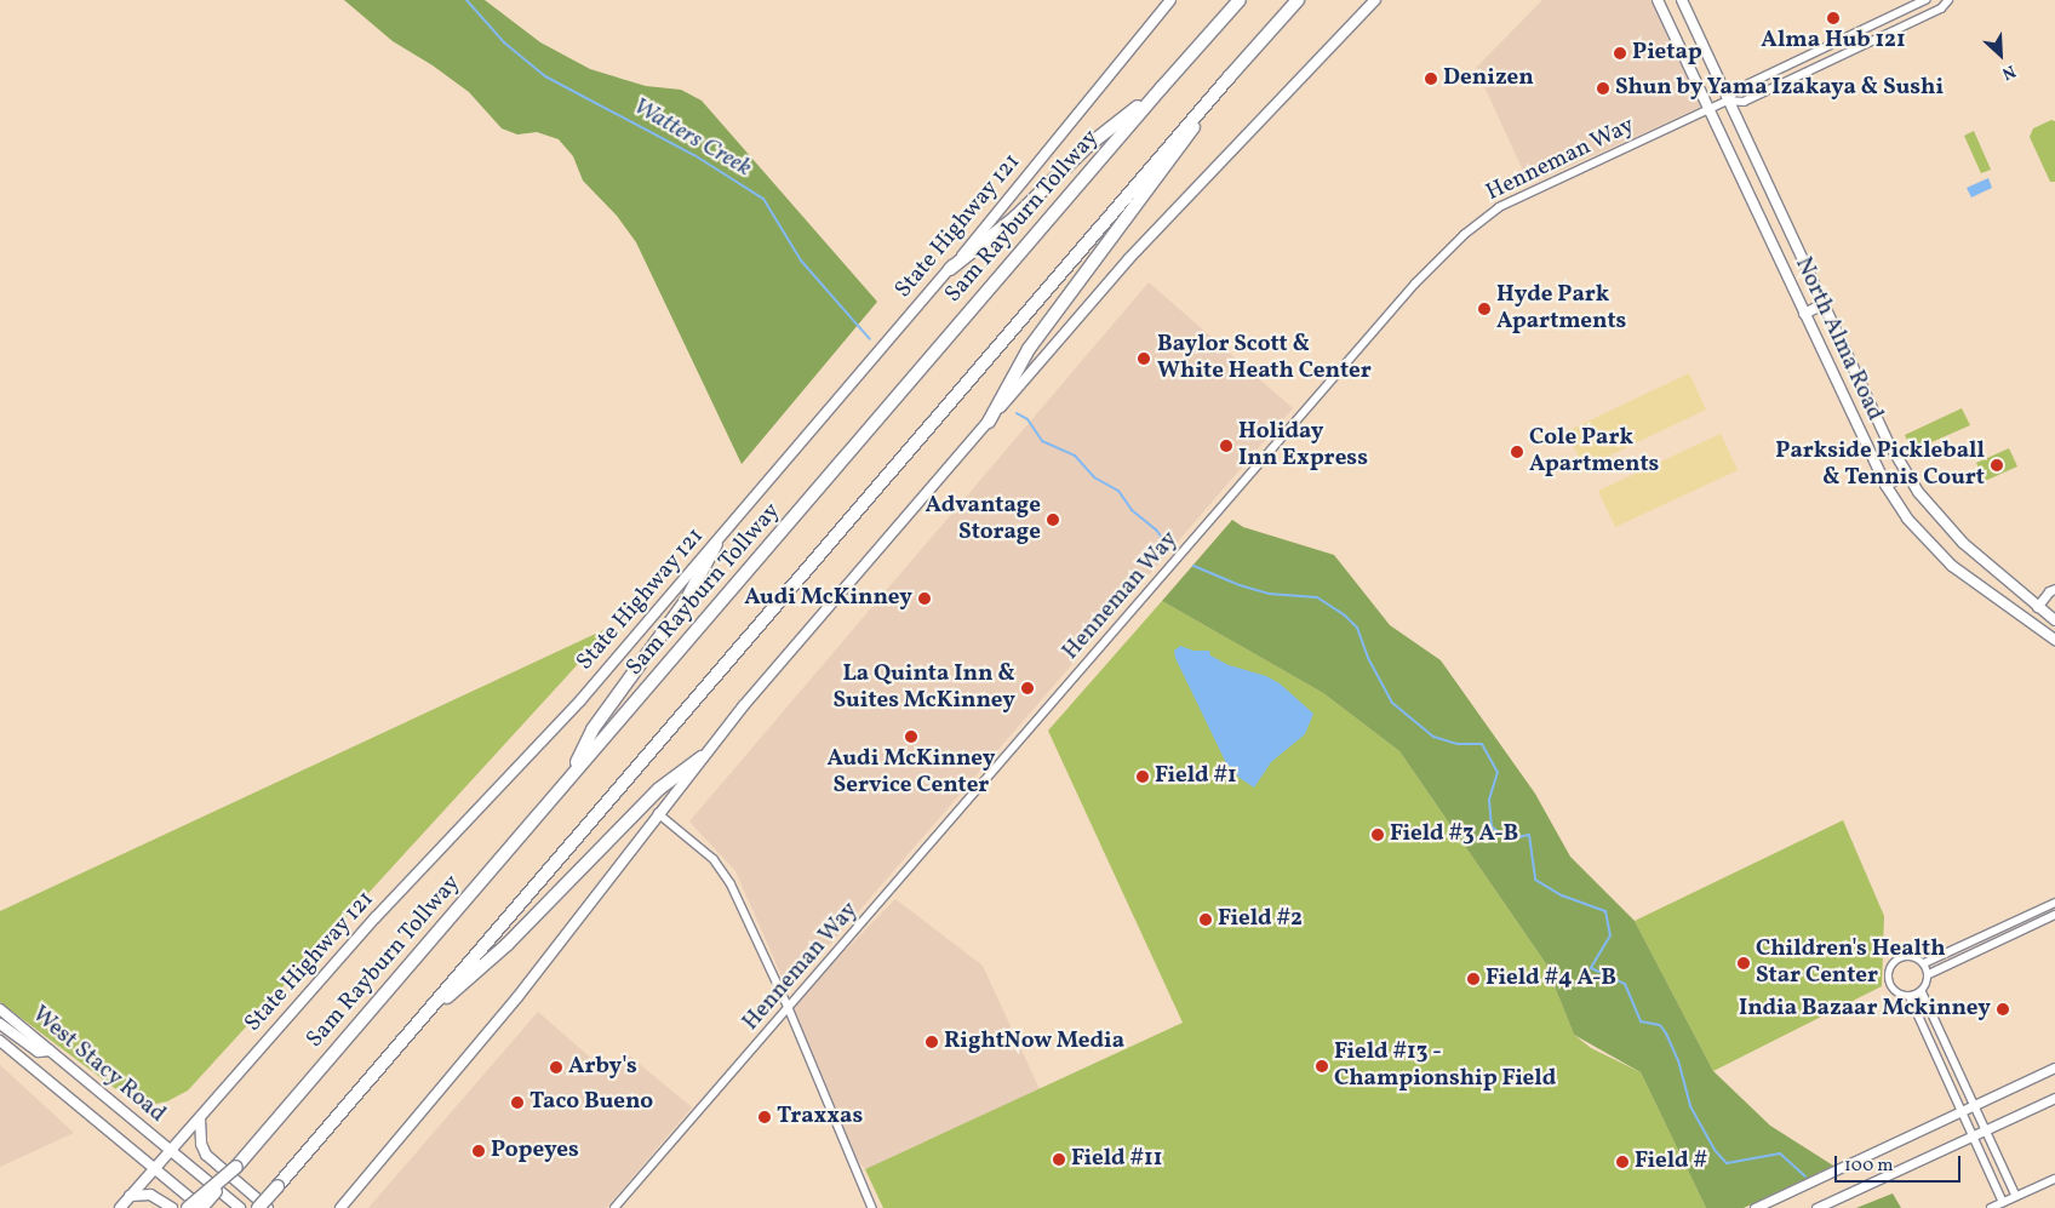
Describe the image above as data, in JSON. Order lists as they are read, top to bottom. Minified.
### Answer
{"streets":{"highway":["Sam Rayburn Tollway"],"main road":["State Highway 121","North Alma Road","West Stacy Road"],"street":["Henneman Way"]},"crossings":[["Henneman Way","North Alma Road"],["Sam Rayburn Tollway","West Stacy Road"],["State Highway 121","West Stacy Road"]],"water":["Watters Creek"],"places":["Alma Hub 121","Pietap","Denizen","Shun by Yama Izakaya & Sushi","Hyde Park Apartments","Baylor Scott & White Heath Center","Holiday Inn Express","Cole Park Apartments","Parkside Pickleball & Tennis Court","Advantage Storage","Audi McKinney","La Quinta Inn & Suites McKinney","Audi McKinney Service Center","Field #1","Field #3 A-B","Field #2","Children's Health Star Center","Field #4 A-B","India Bazaar Mckinney","RightNow Media","Field #13 - Championship Field","Arby's","Taco Bueno","Traxxas","Popeyes","Field #11","Field #"],"scale_bar":"100 m","north":"bottom right"}
